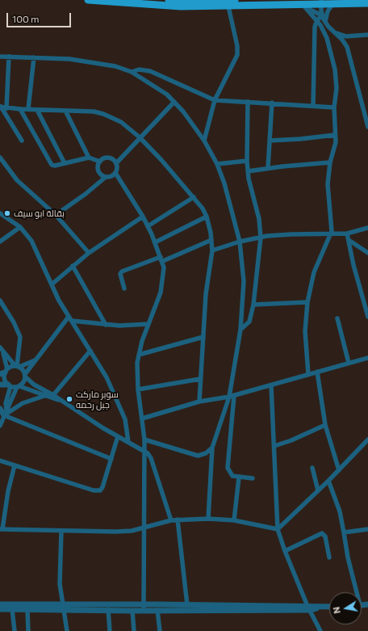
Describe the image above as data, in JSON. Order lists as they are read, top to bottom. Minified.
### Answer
{"places":["بقالة ابو سيف","سوبر ماركت جبل رحمه"],"scale_bar":"100 m","north":"left"}
